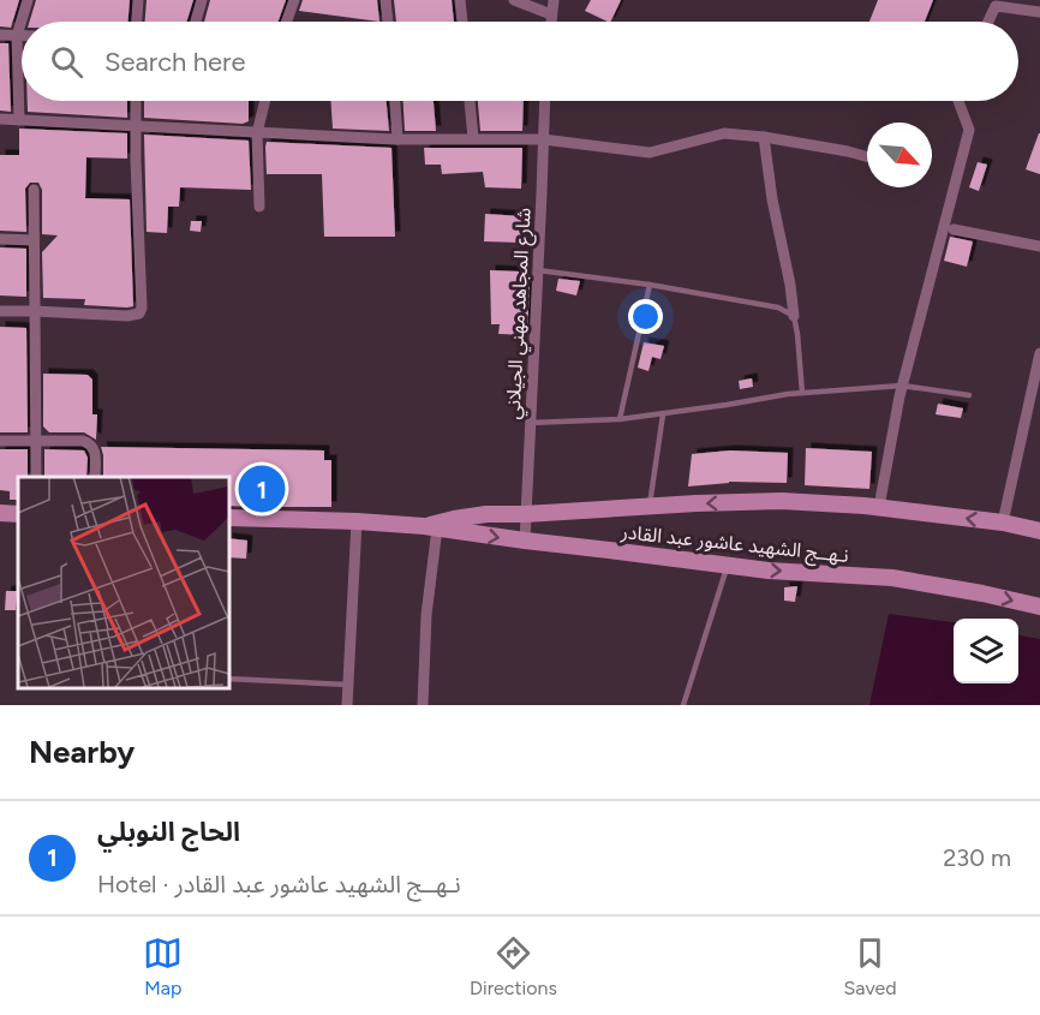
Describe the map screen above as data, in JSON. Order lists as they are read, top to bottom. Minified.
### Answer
{"streets":{"main road":["نـهــج الشهيد عاشور عبد القادر"],"street":["شارع المجاهد مهني الجيلاني"]},"crossings":[["شارع المجاهد مهني الجيلاني","نـهــج الشهيد عاشور عبد القادر"]],"north":"bottom right","page":{"search":"Search here","pins":"1","heading":"Nearby","list":[{"mark":"1","name":"الحاج النوبلي","note":"Hotel · نـهــج الشهيد عاشور عبد القادر","value":"230 m"}],"nav":["Map","Directions","Saved"]}}
